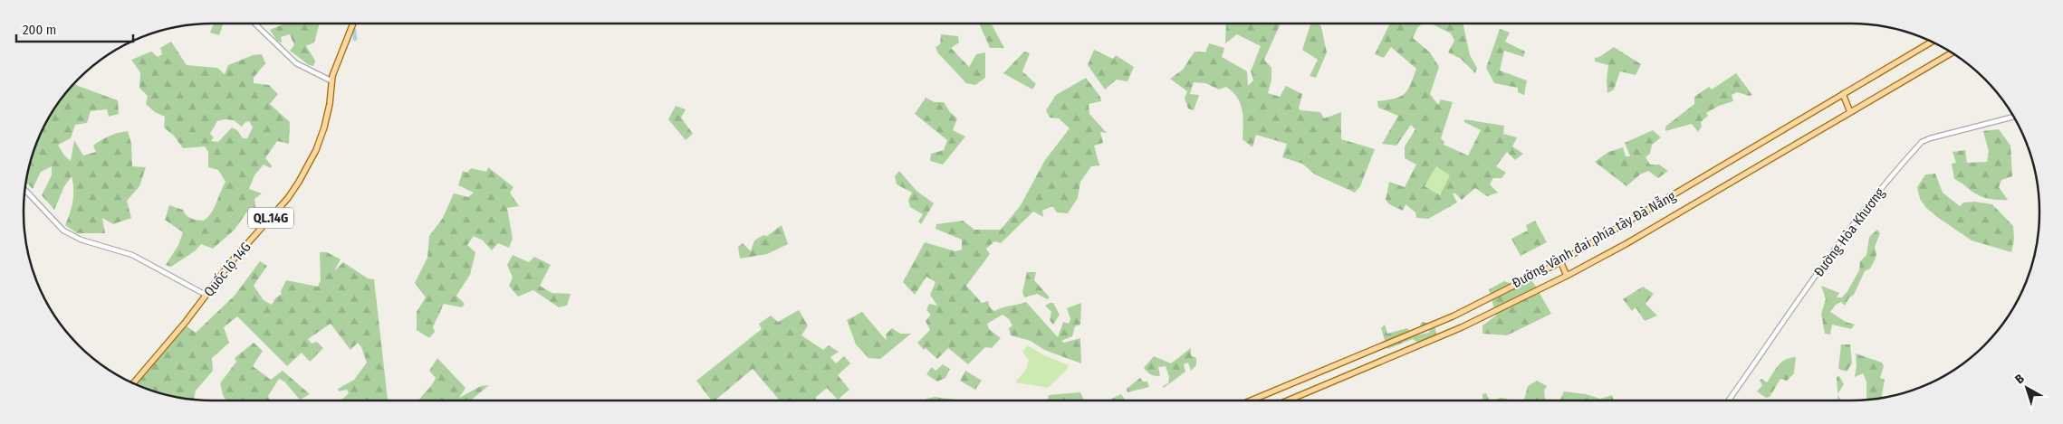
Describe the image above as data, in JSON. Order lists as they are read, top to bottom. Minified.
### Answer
{"streets":{"main road":["QL.14G","Đường Vành đai phía tây Đà Nẵng","Quốc lộ 14G"],"street":["Đường Hòa Khương"]},"scale_bar":"200 m","north":"top left"}
